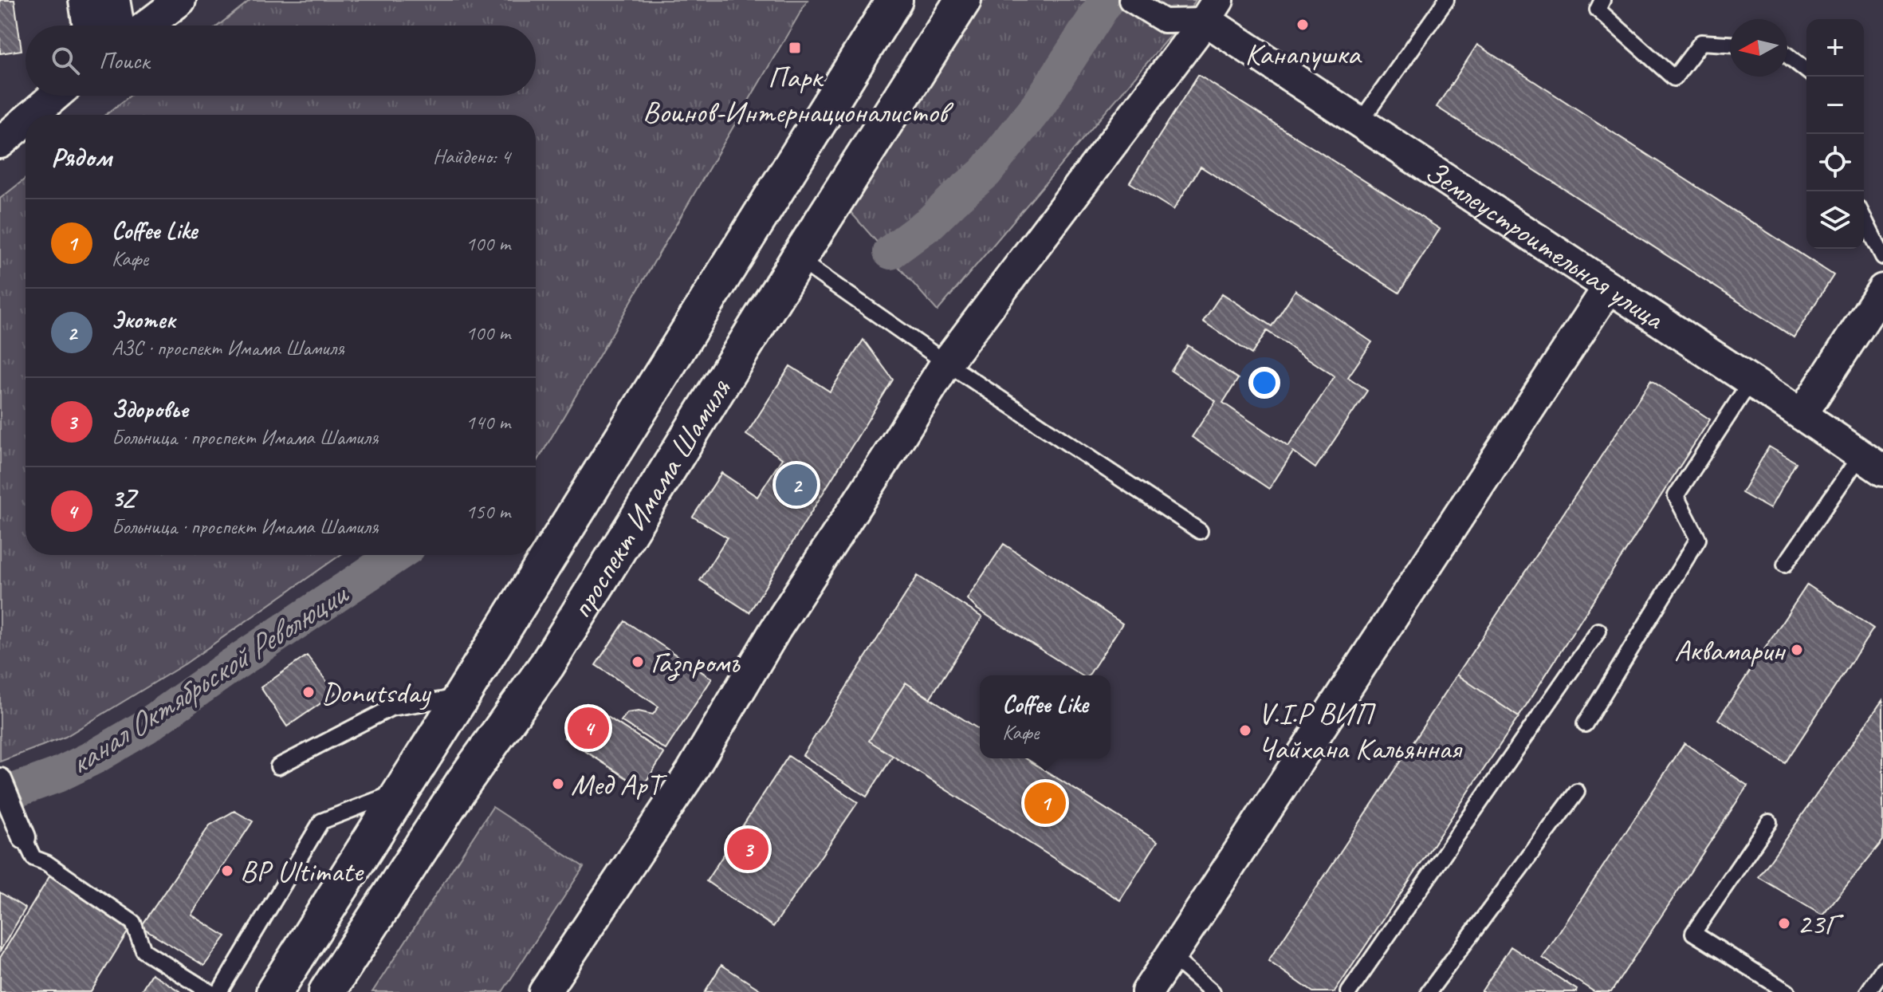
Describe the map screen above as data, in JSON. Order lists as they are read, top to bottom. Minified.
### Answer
{"streets":{"main road":["проспект Имама Шамиля"],"street":["Землеустроительная улица"]},"water":["канал Октябрьской Революции"],"places":{"other":["Канапушка","Аквамарин","Газпромъ","Donutsday","V.I.P ВИП Чайхана Кальянная","Мед АрТ","BP Ultimate","23Г"],"transit":["Парк Воинов-Интернационалистов"]},"north":"left","page":{"map_buttons":["+","−"],"search":"Поиск","heading":["Рядом","Найдено: 4"],"list":[{"mark":"1","name":"Coffee Like","note":"Кафе","value":"100 m"},{"mark":"2","name":"Экотек","note":"АЗС · проспект Имама Шамиля","value":"100 m"},{"mark":"3","name":"Здоровье","note":"Больница · проспект Имама Шамиля","value":"140 m"},{"mark":"4","name":"3Z","note":"Больница · проспект Имама Шамиля","value":"150 m"}],"pins":["2","4","1","3"],"popup":["Coffee Like","Кафе"]}}
